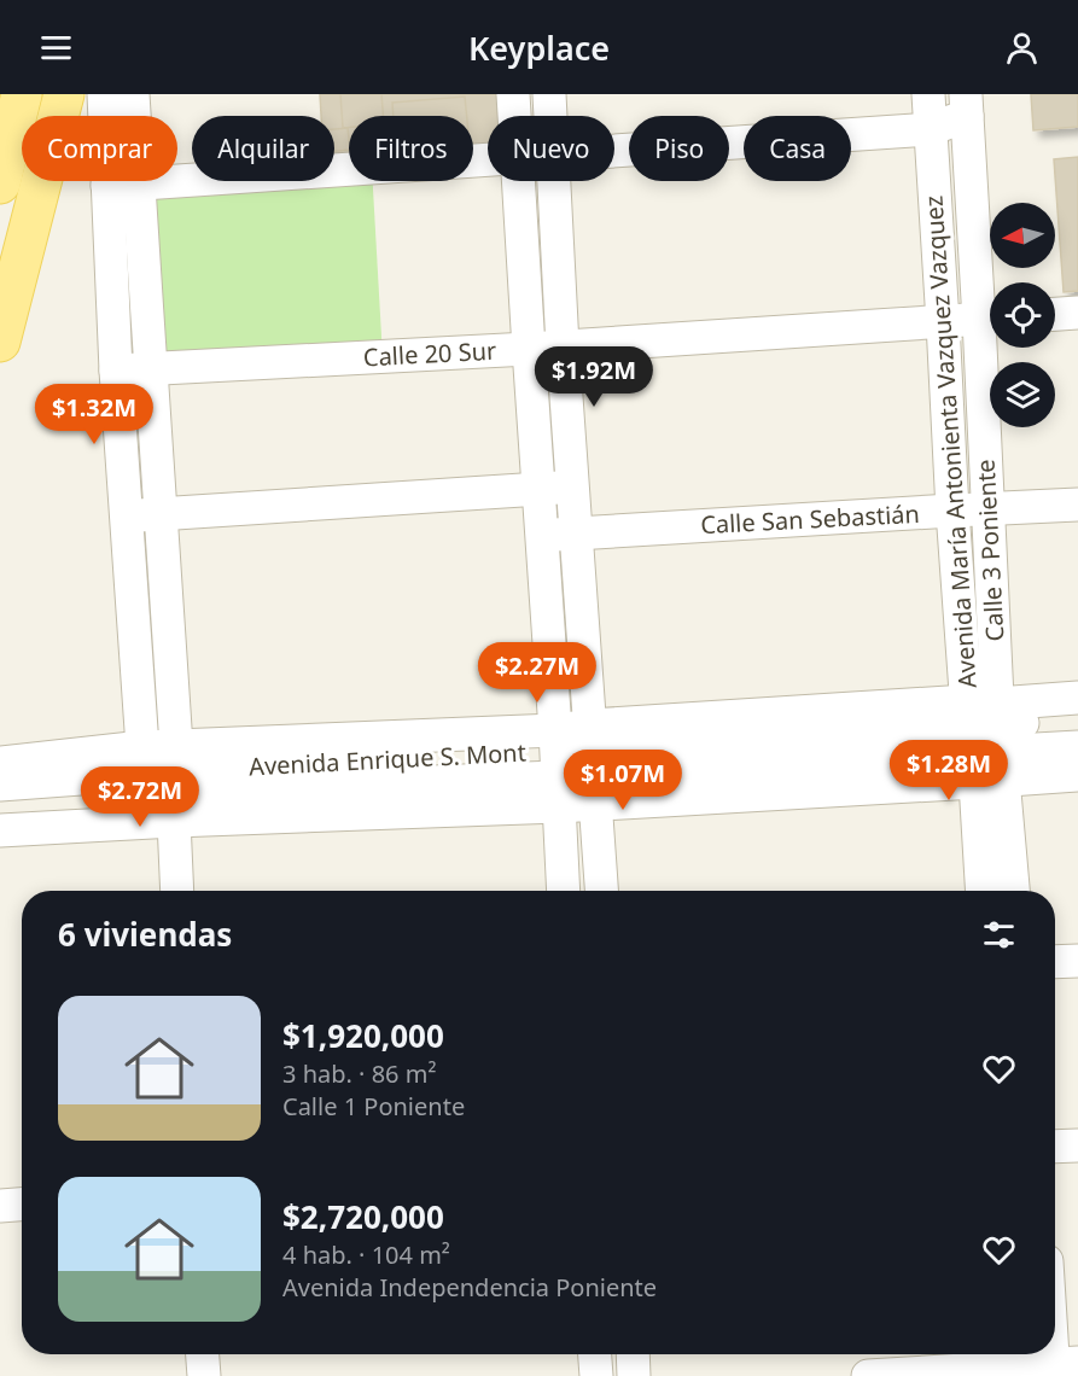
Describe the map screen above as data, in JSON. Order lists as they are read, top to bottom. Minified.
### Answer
{"streets":{"street":["Calle 20 Sur","Avenida María Antonienta Vazquez Vazquez","Calle San Sebastián","Calle 3 Poniente","Avenida Enrique S. Mont"]},"crossings":[["Calle 20 Sur","Avenida María Antonienta Vazquez Vazquez"],["Avenida María Antonienta Vazquez Vazquez","Calle San Sebastián"],["Avenida María Antonienta Vazquez Vazquez","Calle 3 Poniente"],["Calle San Sebastián","Calle 3 Poniente"]],"north":"left","page":{"header":"Keyplace","chip":["Comprar","Alquilar","Filtros","Nuevo","Piso","Casa"],"price":["$1.92M","$1.32M","$2.27M","$1.28M","$1.07M","$2.72M"],"heading":"6 viviendas","list":[{"name":"$1,920,000","note":"3 hab. · 86 m² · Calle 1 Poniente"},{"name":"$2,720,000","note":"4 hab. · 104 m² · Avenida Independencia Poniente"}]}}
